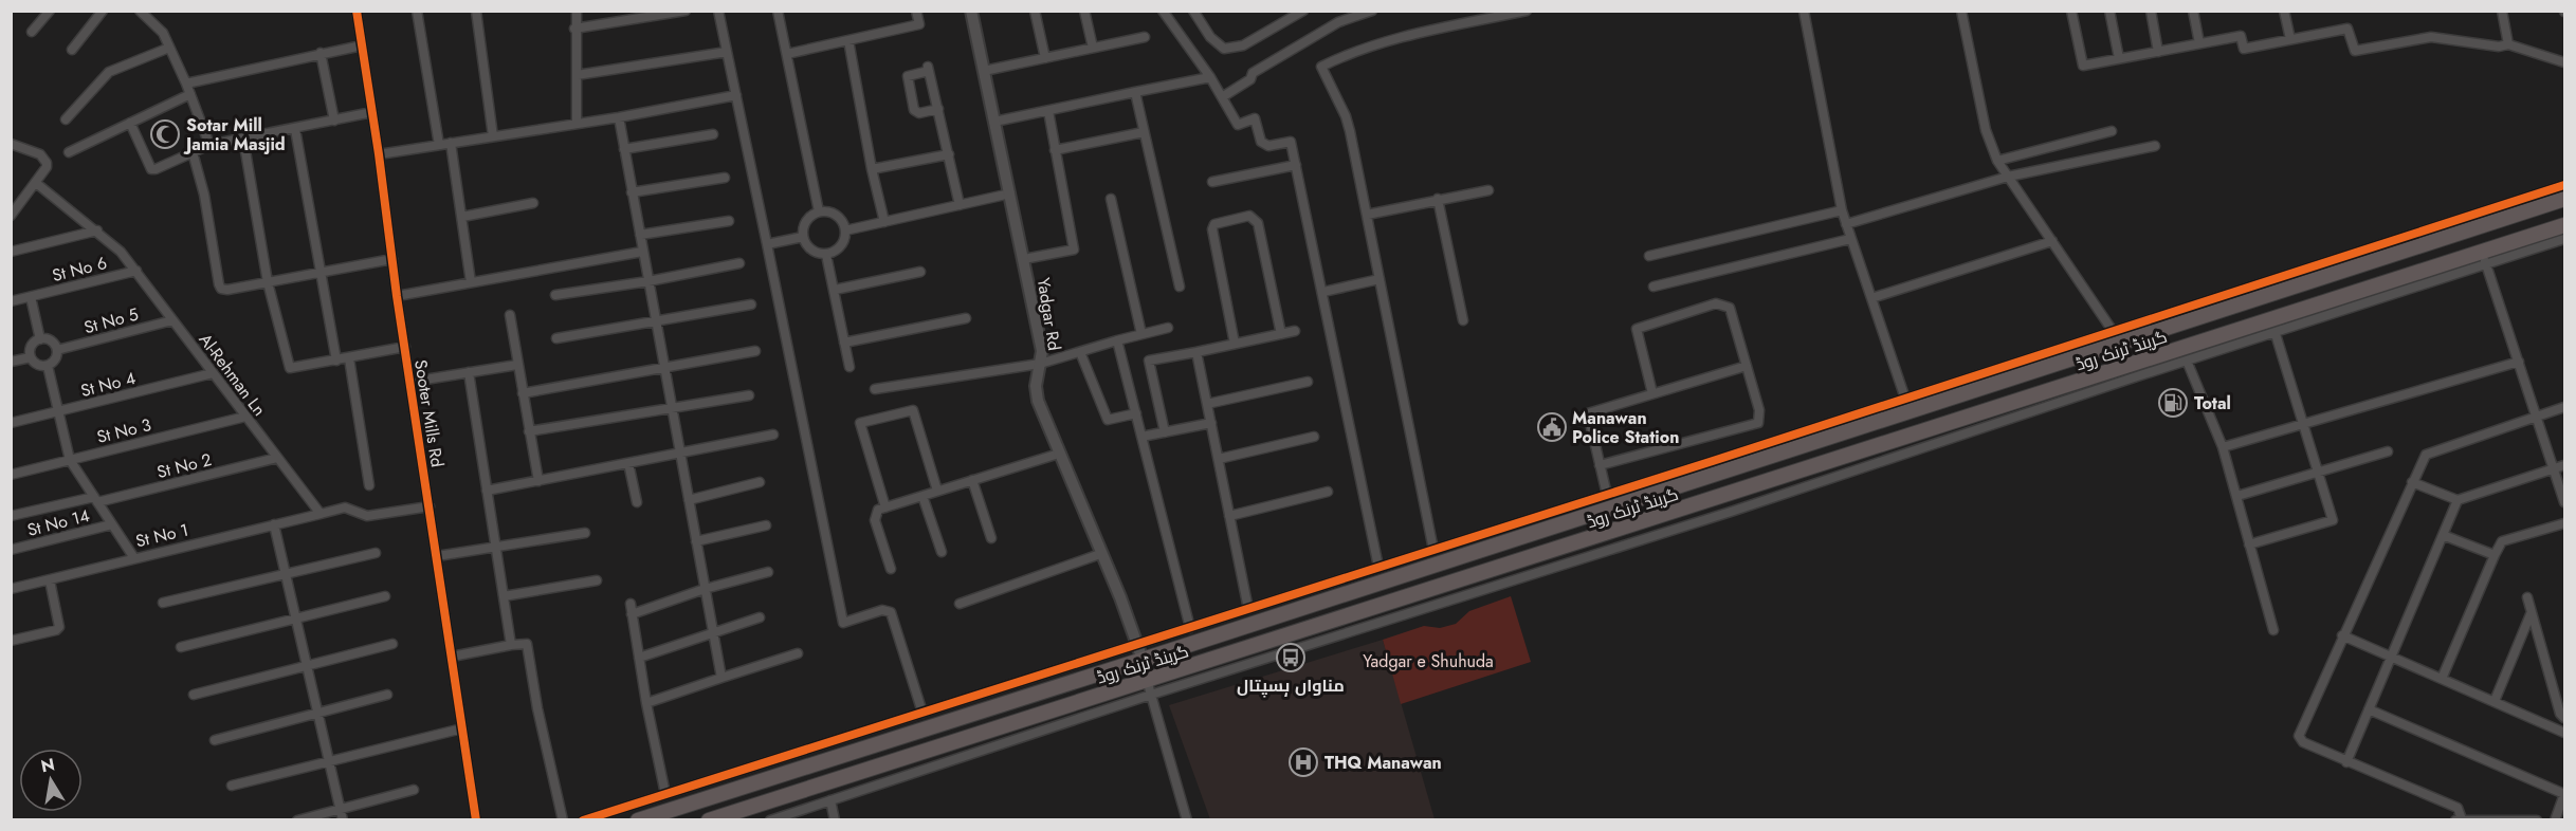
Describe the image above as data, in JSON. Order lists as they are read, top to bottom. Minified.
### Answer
{"streets":{"highway":["گرینڈ ٹرنک روڈ"],"street":["St No 6","Yadgar Rd","St No 5","Al-Rehman Ln","St No 4","Sooter Mills Rd","St No 3","St No 2","St No 14","St No 1"]},"crossings":[["St No 6","Al-Rehman Ln"],["Yadgar Rd","گرینڈ ٹرنک روڈ"],["St No 5","Al-Rehman Ln"],["Al-Rehman Ln","St No 4"],["Al-Rehman Ln","St No 3"],["Al-Rehman Ln","St No 2"],["Al-Rehman Ln","St No 1"]],"parks":["Yadgar e Shuhuda"],"places":{"mosque":["Sotar Mill Jamia Masjid"],"fuel station":["Total"],"public building":["Manawan Police Station"],"bus stop":["مناواں ہسپتال"],"hospital":["THQ Manawan"]},"north":"top"}
